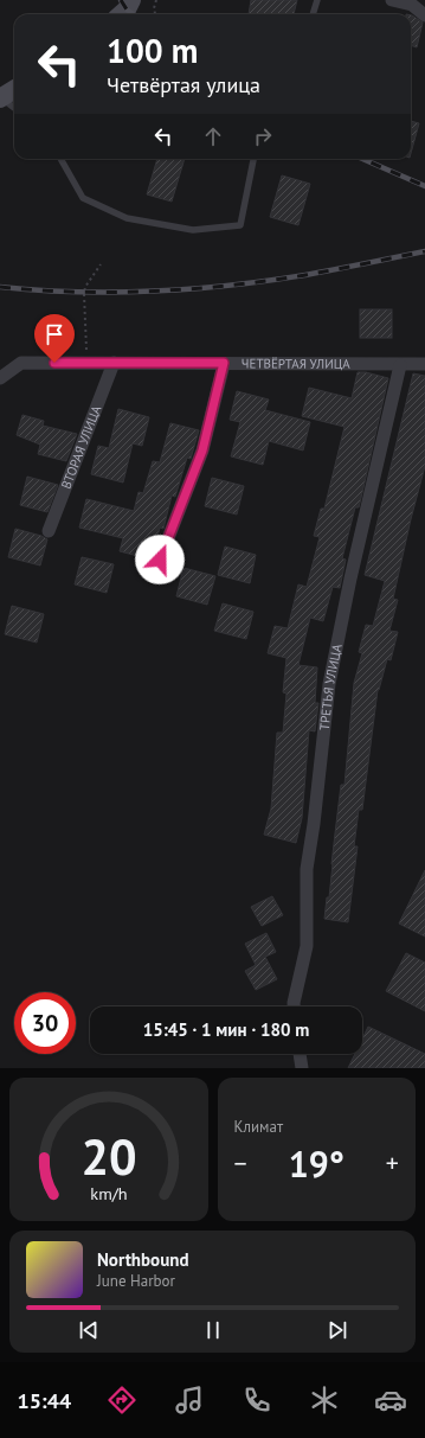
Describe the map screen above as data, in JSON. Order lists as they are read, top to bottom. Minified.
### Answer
{"streets":{"street":["ЧЕТВЁРТАЯ УЛИЦА","ВТОРАЯ УЛИЦА","ТРЕТЬЯ УЛИЦА"]},"crossings":[["ЧЕТВЁРТАЯ УЛИЦА","ВТОРАЯ УЛИЦА"],["ЧЕТВЁРТАЯ УЛИЦА","ТРЕТЬЯ УЛИЦА"]],"page":{"turn":["100 m","Четвёртая улица"],"limit":"30","trip":"15:45 · 1 мин · 180 m","tile":"Климат","heat":["−","19°","+"],"song":["Northbound","June Harbor"],"tabs":"15:44","gauge":["20","km/h"]}}
